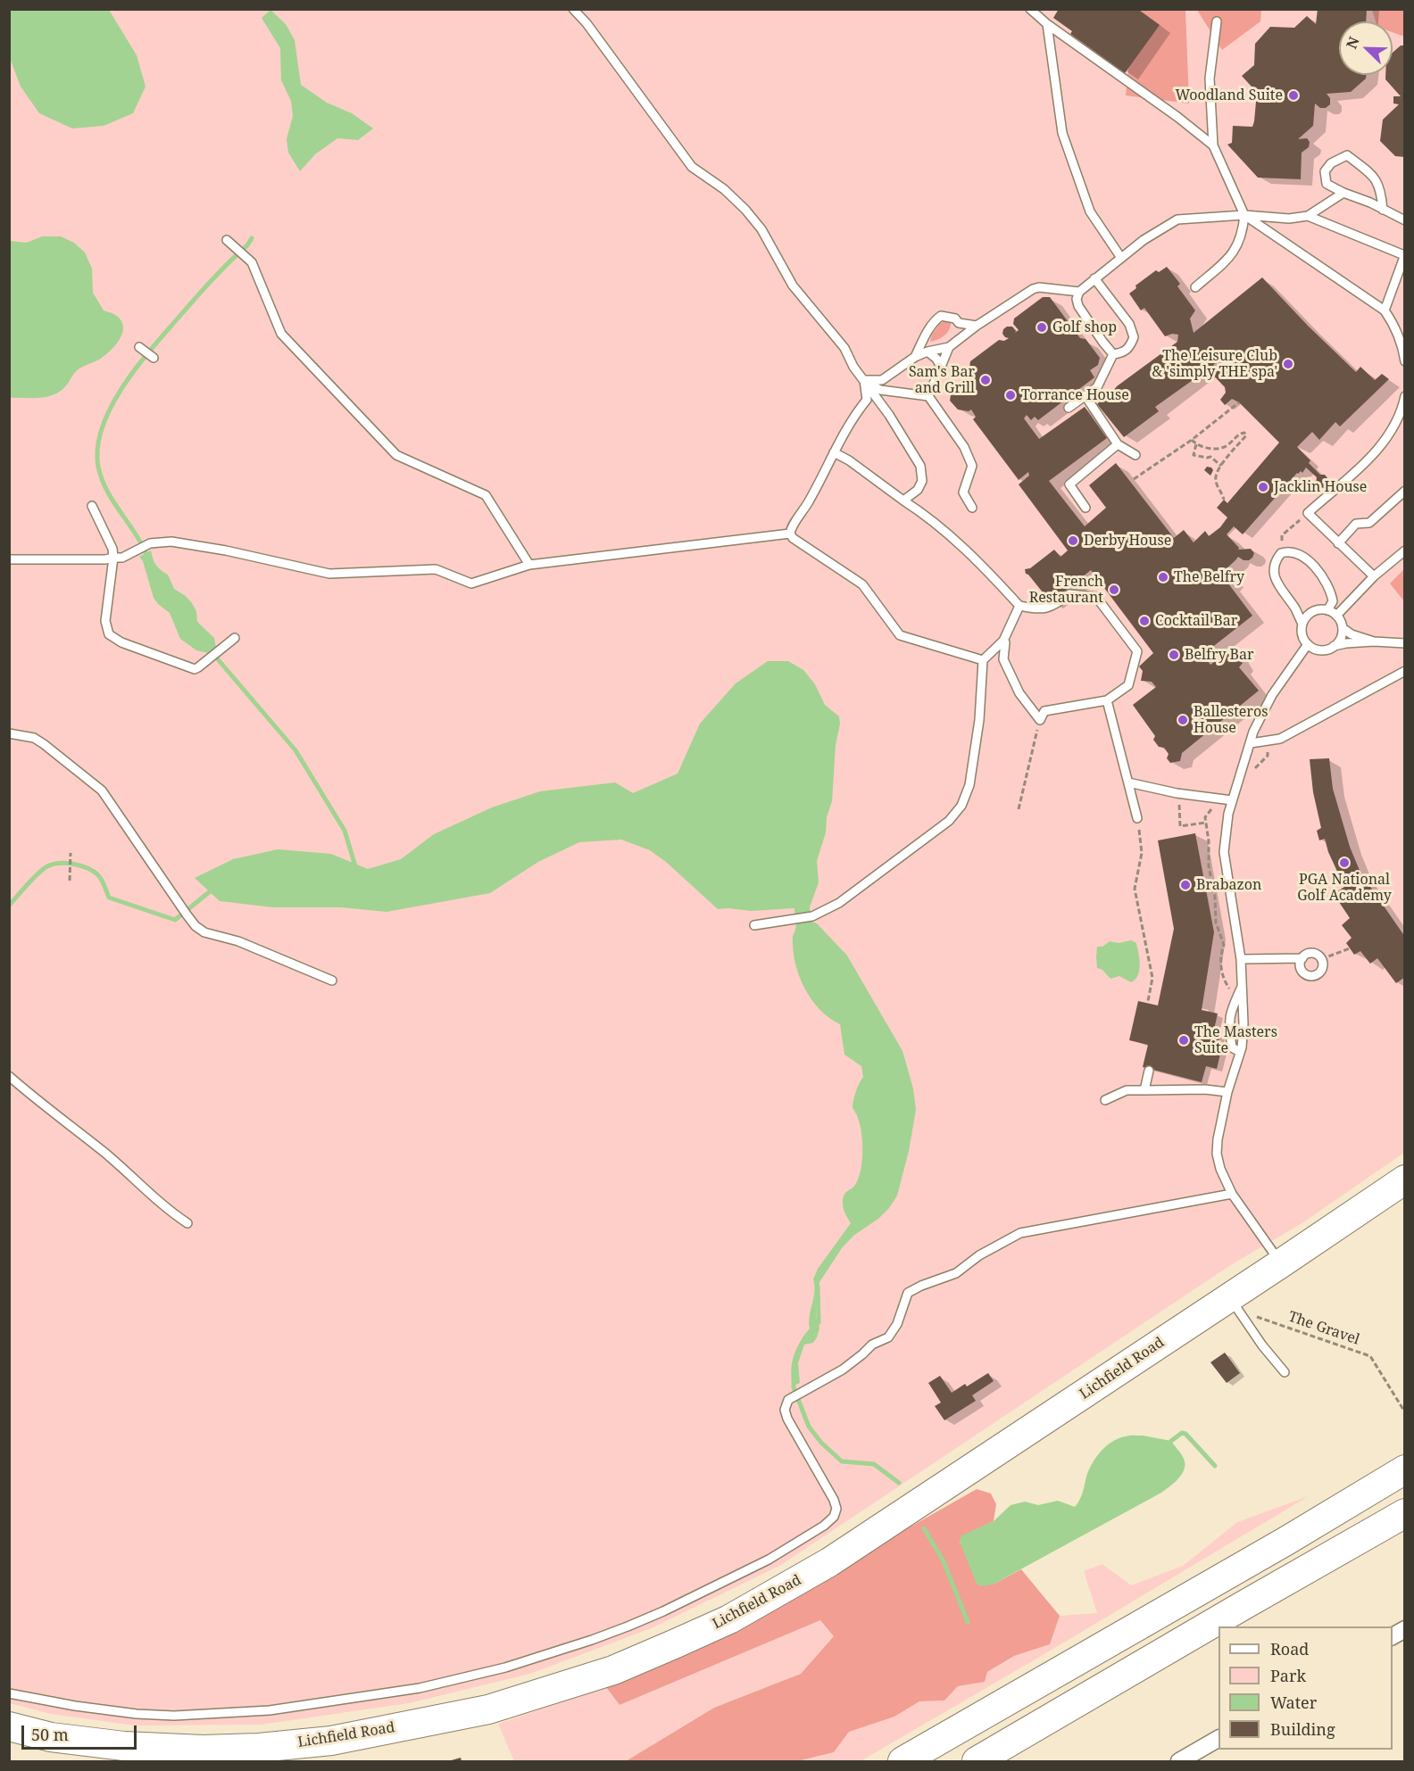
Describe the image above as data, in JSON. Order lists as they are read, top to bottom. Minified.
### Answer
{"streets":{"highway":["Lichfield Road"],"path":["The Gravel"]},"crossings":[["The Gravel","Lichfield Road"]],"places":["Woodland Suite","Golf shop","The Leisure Club & 'simply THE spa'","Sam's Bar and Grill","Torrance House","Jacklin House","Derby House","The Belfry","French Restaurant","Cocktail Bar","Belfry Bar","Ballesteros House","PGA National Golf Academy","Brabazon","The Masters Suite"],"legend":["Road","Park","Water","Building"],"scale_bar":"50 m","north":"top left"}
